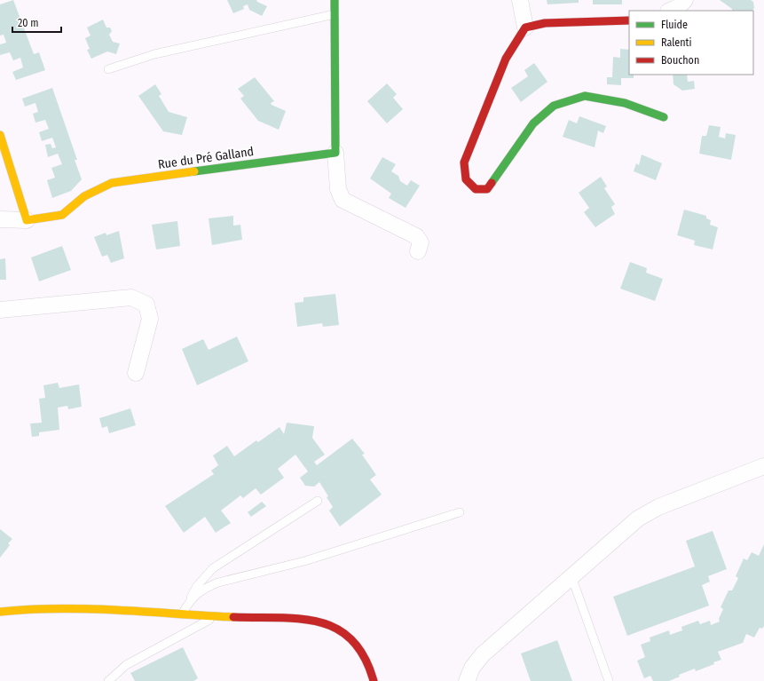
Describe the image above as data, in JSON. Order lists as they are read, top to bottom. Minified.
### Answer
{"streets":{"street":["Rue du Pré Galland"]},"legend":["Fluide","Ralenti","Bouchon"],"scale_bar":"20 m"}
